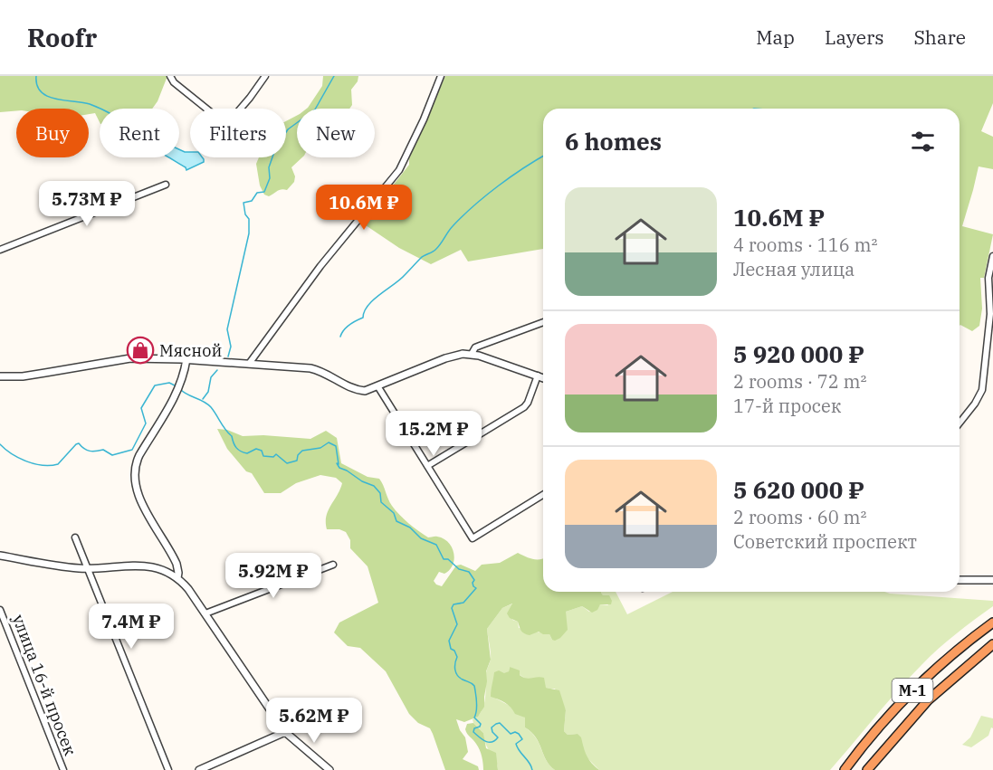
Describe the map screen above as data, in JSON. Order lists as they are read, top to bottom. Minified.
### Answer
{"streets":{"highway":["М-1"],"street":["улица 16-й просек"]},"places":{"shop":["Мясной"]},"page":{"header":"Roofr","nav":["Map","Layers","Share"],"chip":["Buy","Rent","Filters","New"],"heading":"6 homes","list":[{"name":"10.6M ₽","note":"4 rooms · 116 m² · Лесная улица"},{"name":"5 920 000 ₽","note":"2 rooms · 72 m² · 17-й просек"},{"name":"5 620 000 ₽","note":"2 rooms · 60 m² · Советский проспект"}],"price":["5.73M ₽","10.6M ₽","15.2M ₽","5.92M ₽","7.4M ₽","5.62M ₽"]}}
